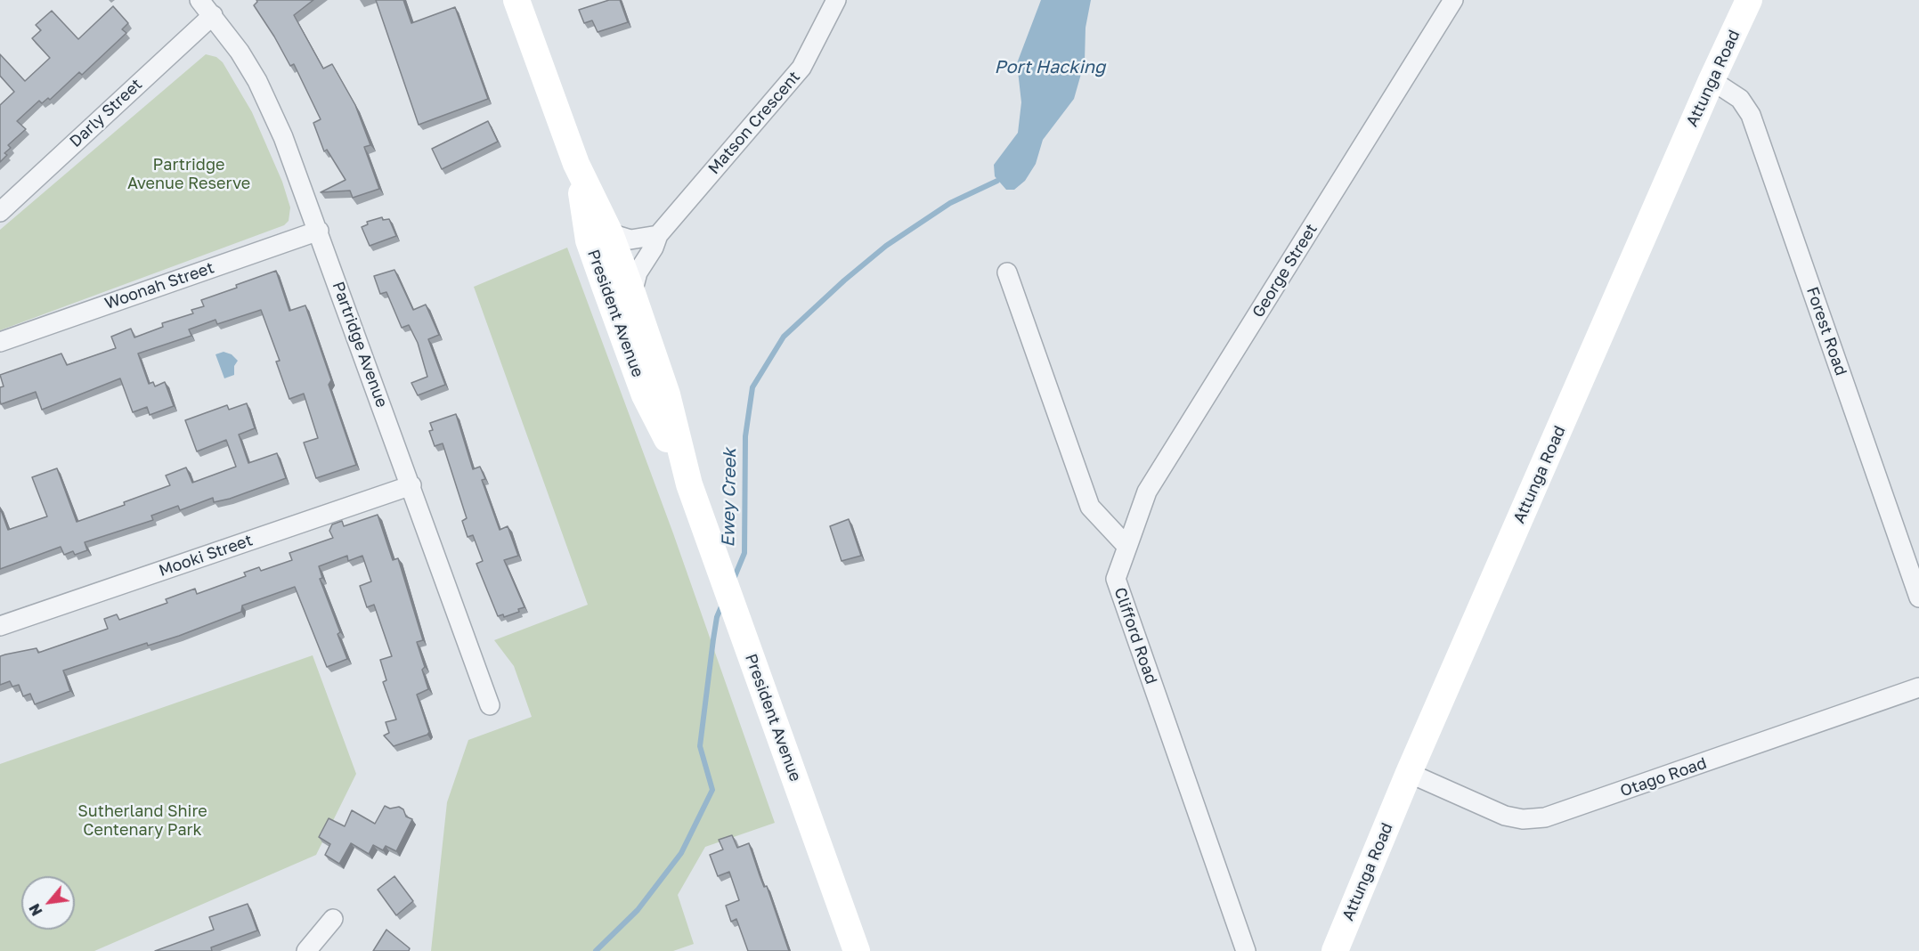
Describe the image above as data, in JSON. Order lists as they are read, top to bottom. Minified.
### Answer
{"streets":{"main road":["Attunga Road","President Avenue"],"street":["Darly Street","Matson Crescent","George Street","Woonah Street","Forest Road","Partridge Avenue","Mooki Street","Clifford Road","Otago Road"]},"crossings":[["Attunga Road","Forest Road"],["Attunga Road","Otago Road"],["Darly Street","Partridge Avenue"],["Matson Crescent","President Avenue"],["George Street","Clifford Road"],["Woonah Street","Partridge Avenue"],["Partridge Avenue","Mooki Street"]],"water":["Port Hacking","Ewey Creek"],"parks":["Partridge Avenue Reserve","Sutherland Shire Centenary Park"],"north":"bottom left"}
